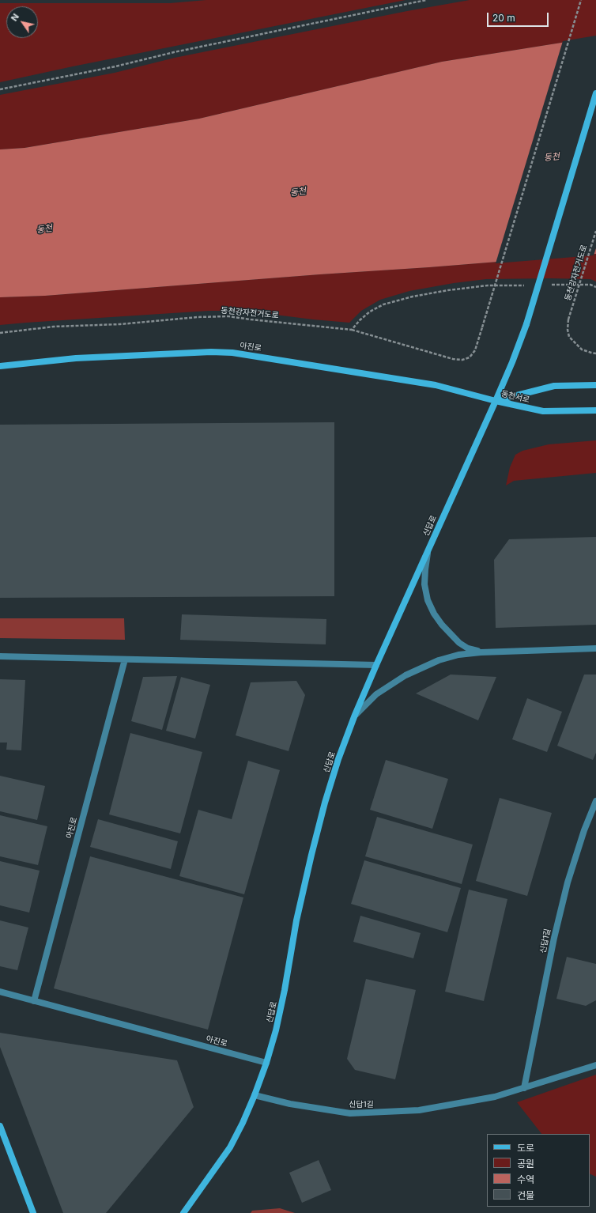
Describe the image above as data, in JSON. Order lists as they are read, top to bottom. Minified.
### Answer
{"streets":{"street":["아진로","동천서로","신답로","신답1길"],"path":["동천강자전거도로"]},"crossings":[["아진로","동천서로"],["아진로","신답로"],["동천서로","신답로"],["신답로","신답1길"]],"water":["동천"],"legend":["도로","공원","수역","건물"],"scale_bar":"20 m","north":"top left"}
